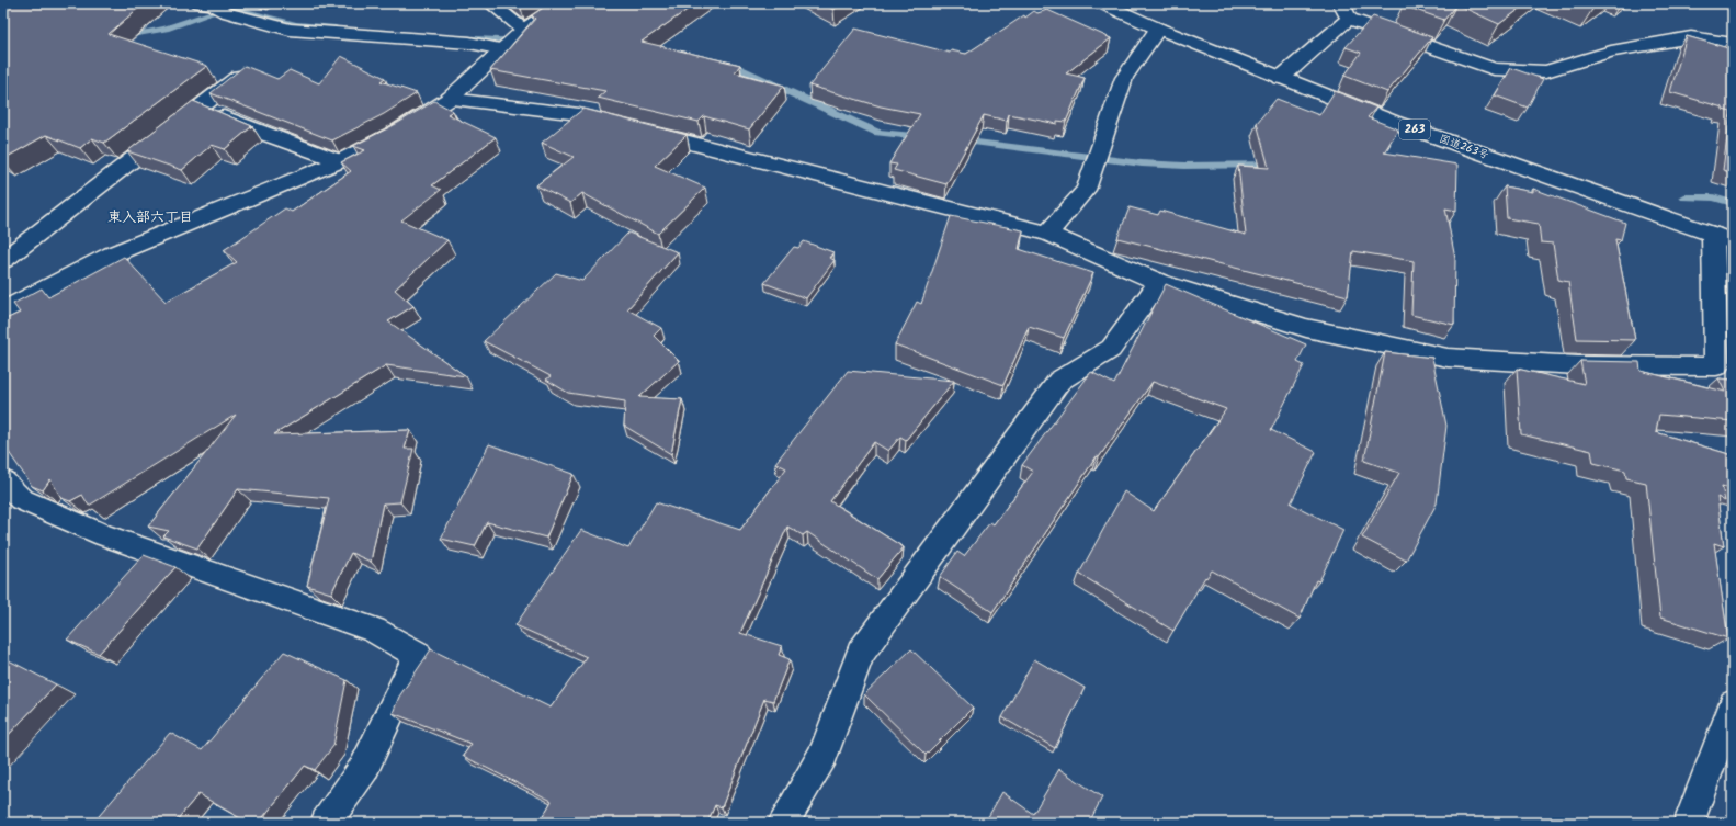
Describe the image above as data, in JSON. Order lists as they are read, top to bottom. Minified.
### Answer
{"streets":{"main road":["263","国道263号"]},"districts":["東入部六丁目"]}
